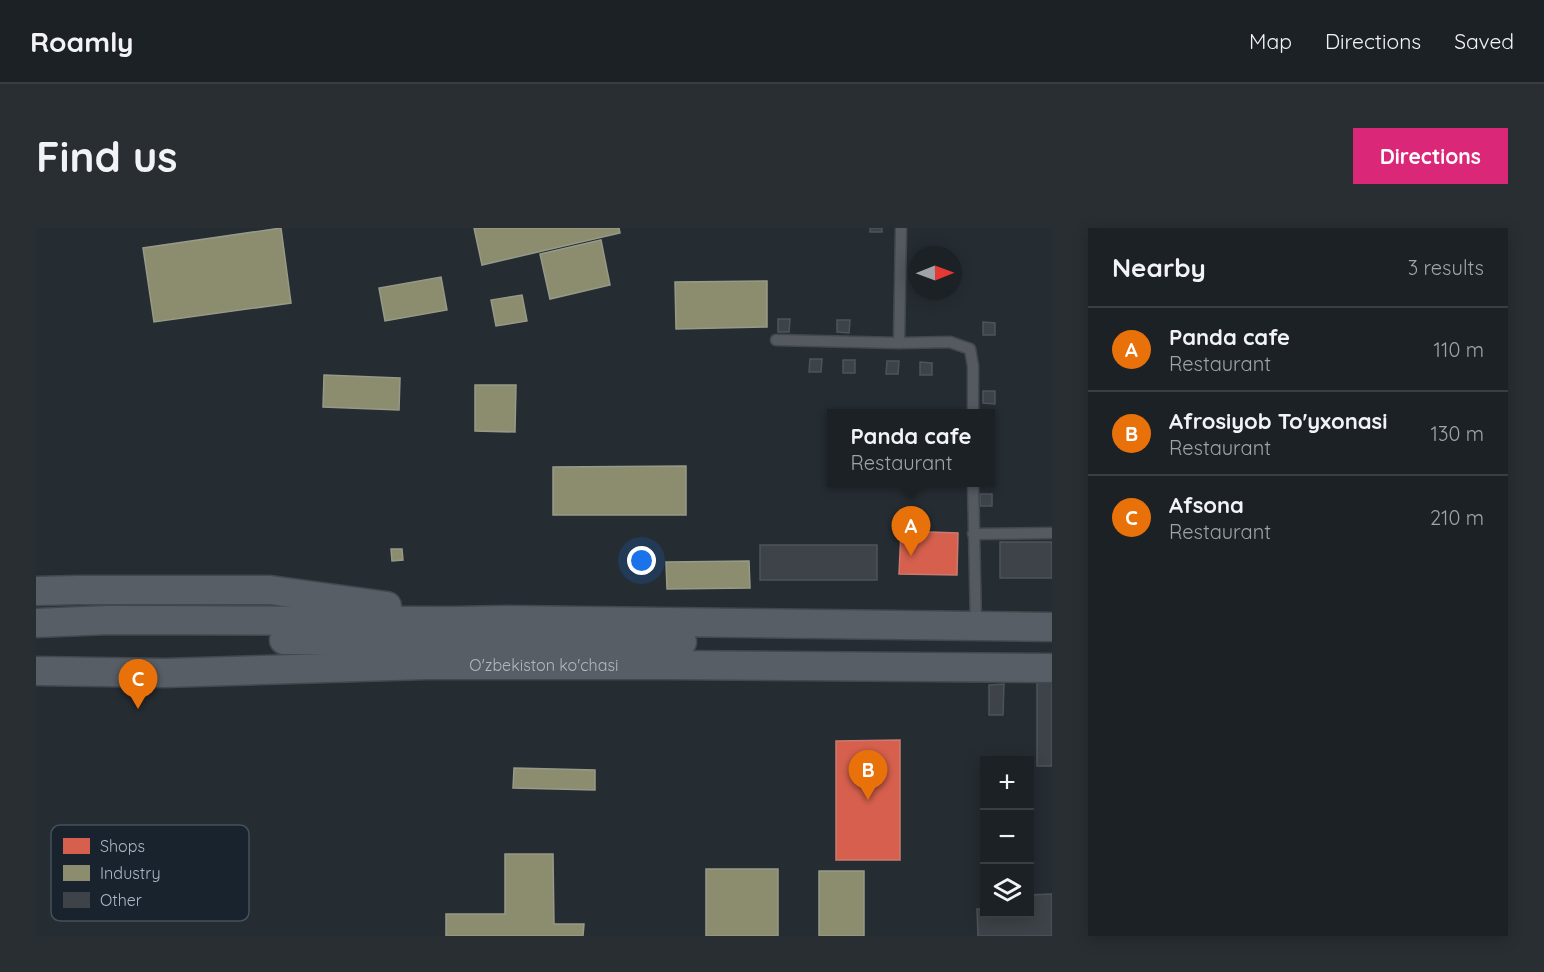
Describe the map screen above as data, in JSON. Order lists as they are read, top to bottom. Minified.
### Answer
{"streets":{"main road":["O'zbekiston ko'chasi"]},"legend":["Shops","Industry","Other"],"north":"right","page":{"header":"Roamly","nav":["Map","Directions","Saved"],"buttons":"Directions","title":"Find us","heading":["Nearby","3 results"],"list":[{"mark":"A","name":"Panda cafe","note":"Restaurant","value":"110 m"},{"mark":"B","name":"Afrosiyob To'yxonasi","note":"Restaurant","value":"130 m"},{"mark":"C","name":"Afsona","note":"Restaurant","value":"210 m"}],"popup":["Panda cafe","Restaurant"],"pins":["A","C","B"],"map_buttons":["+","−"]}}
